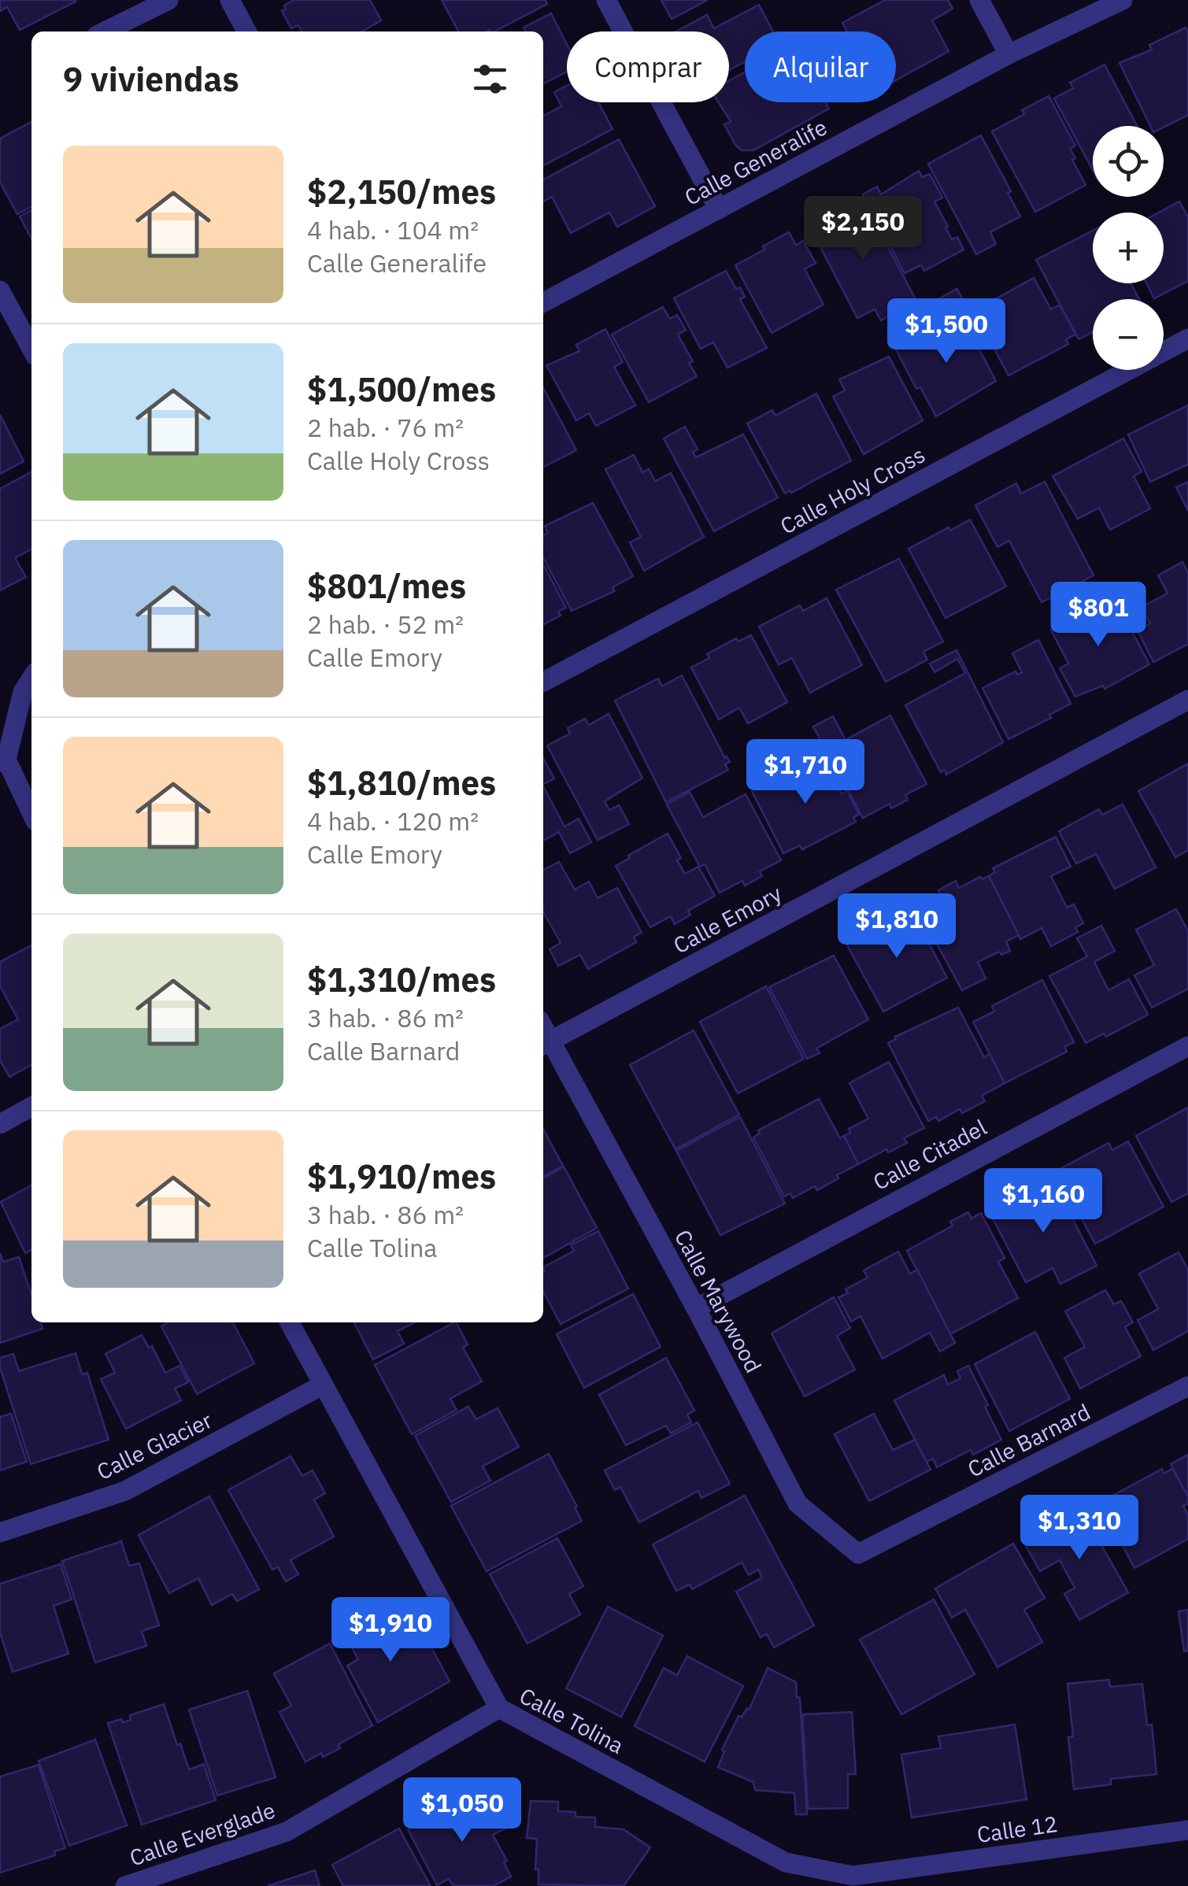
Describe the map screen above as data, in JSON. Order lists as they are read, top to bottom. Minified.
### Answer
{"streets":{"street":["Calle Generalife","Calle Holy Cross","Calle Emory","Calle Citadel","Calle Marywood","Calle Barnard","Calle Glacier","Calle Tolina","Calle 12","Calle Everglade"]},"crossings":[["Calle Emory","Calle Marywood"],["Calle Citadel","Calle Marywood"],["Calle Marywood","Calle Barnard"],["Calle Glacier","Calle Tolina"],["Calle Tolina","Calle 12"],["Calle Tolina","Calle Everglade"]],"page":{"chip":["Comprar","Alquilar"],"heading":"9 viviendas","map_buttons":["+","−"],"list":[{"name":"$2,150/mes","note":"4 hab. · 104 m² · Calle Generalife"},{"name":"$1,500/mes","note":"2 hab. · 76 m² · Calle Holy Cross"},{"name":"$801/mes","note":"2 hab. · 52 m² · Calle Emory"},{"name":"$1,810/mes","note":"4 hab. · 120 m² · Calle Emory"},{"name":"$1,310/mes","note":"3 hab. · 86 m² · Calle Barnard"},{"name":"$1,910/mes","note":"3 hab. · 86 m² · Calle Tolina"}],"price":["$2,150","$1,500","$801","$1,710","$1,810","$1,160","$1,310","$1,910","$1,050"]}}
